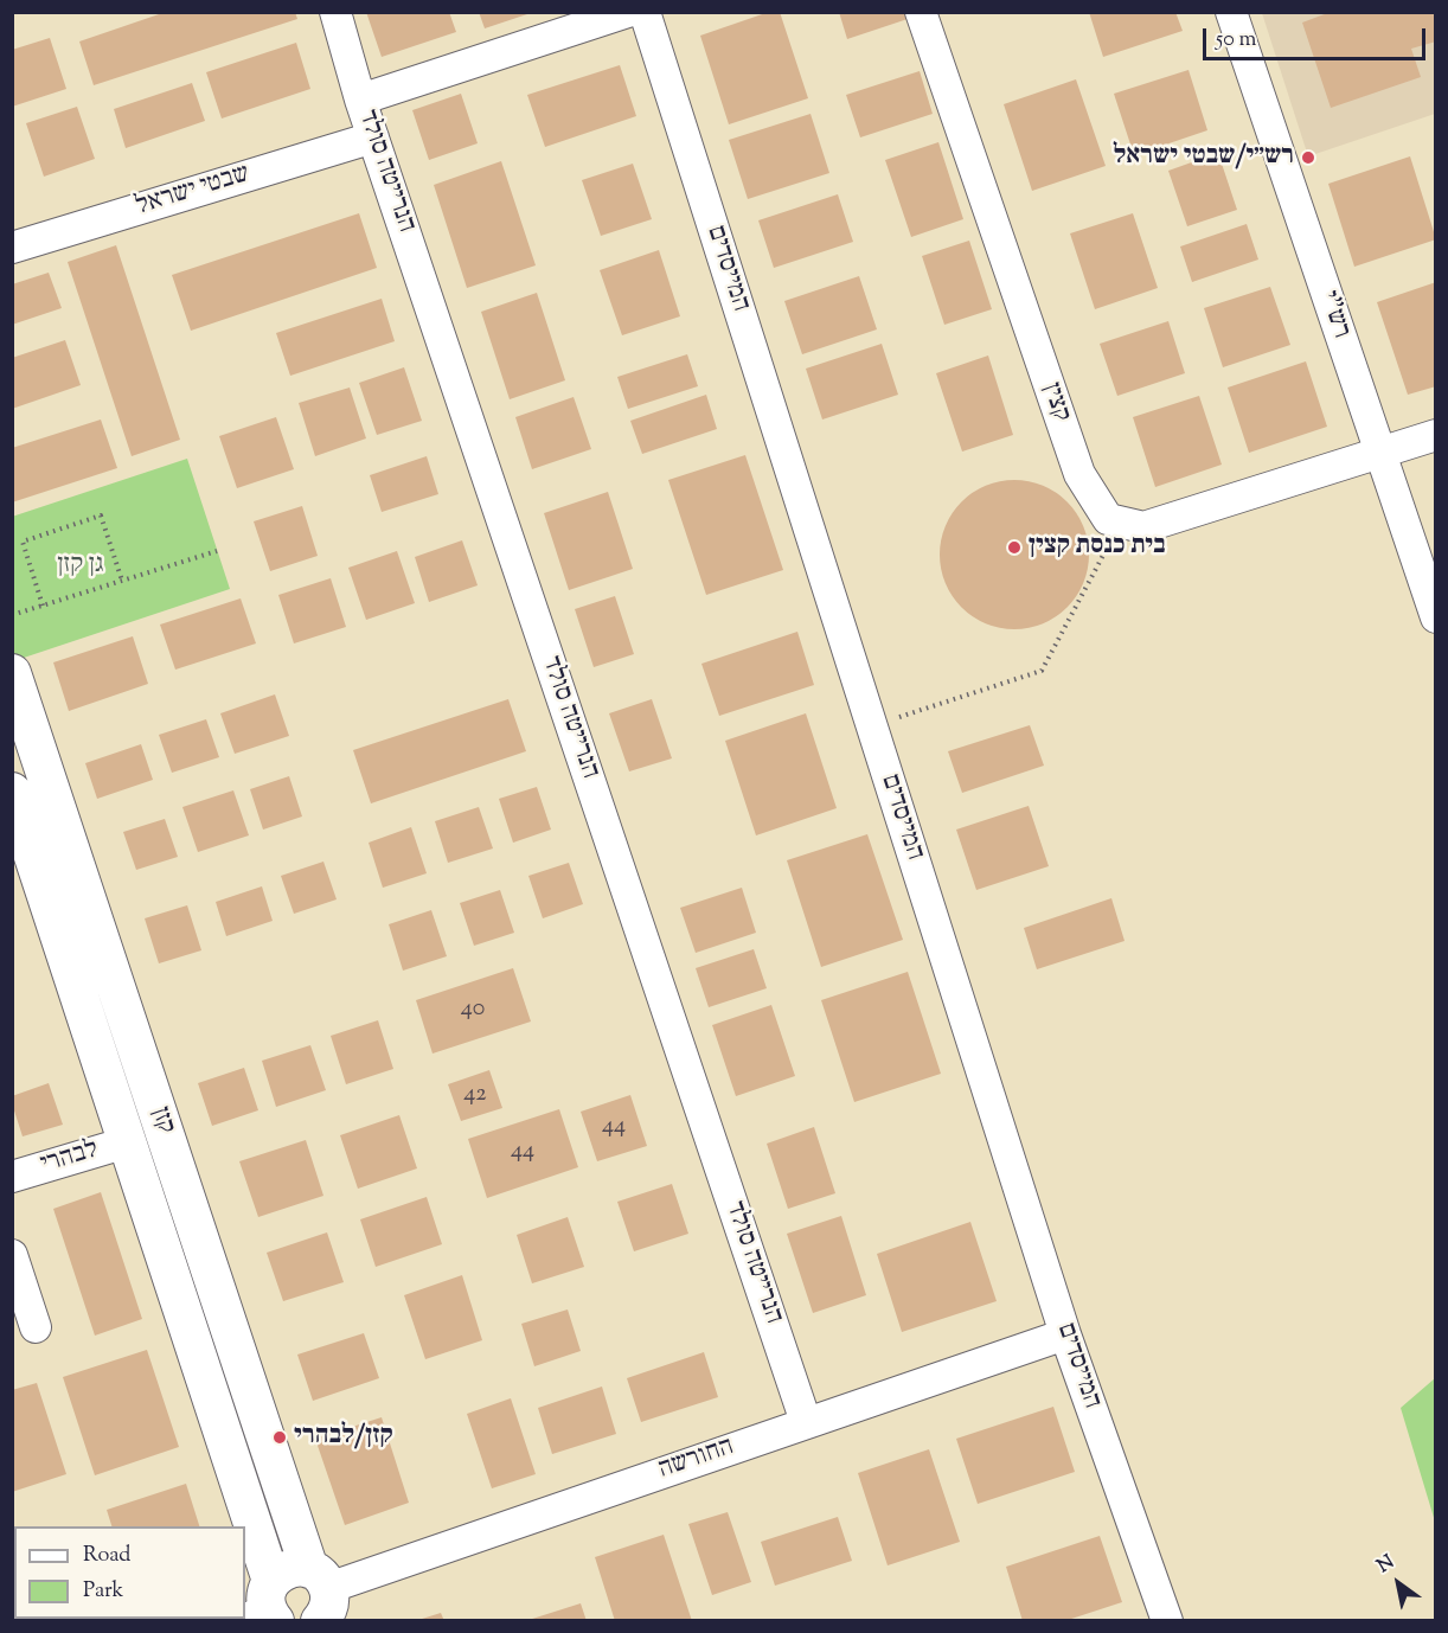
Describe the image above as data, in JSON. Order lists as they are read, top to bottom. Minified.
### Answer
{"streets":{"street":["הנרייטה סולד","שבטי ישראל","המייסדים","רש\"י","קצין","קזן","לבהרי","החורשה"]},"crossings":[["הנרייטה סולד","שבטי ישראל"],["הנרייטה סולד","החורשה"],["המייסדים","החורשה"],["קזן","לבהרי"],["קזן","החורשה"]],"parks":["גן קזן"],"places":["רש״י/שבטי ישראל","בית כנסת קצין","קזן/לבהרי"],"house_numbers":["40","42","44","44"],"legend":["Road","Park"],"scale_bar":"50 m","north":"top left"}
